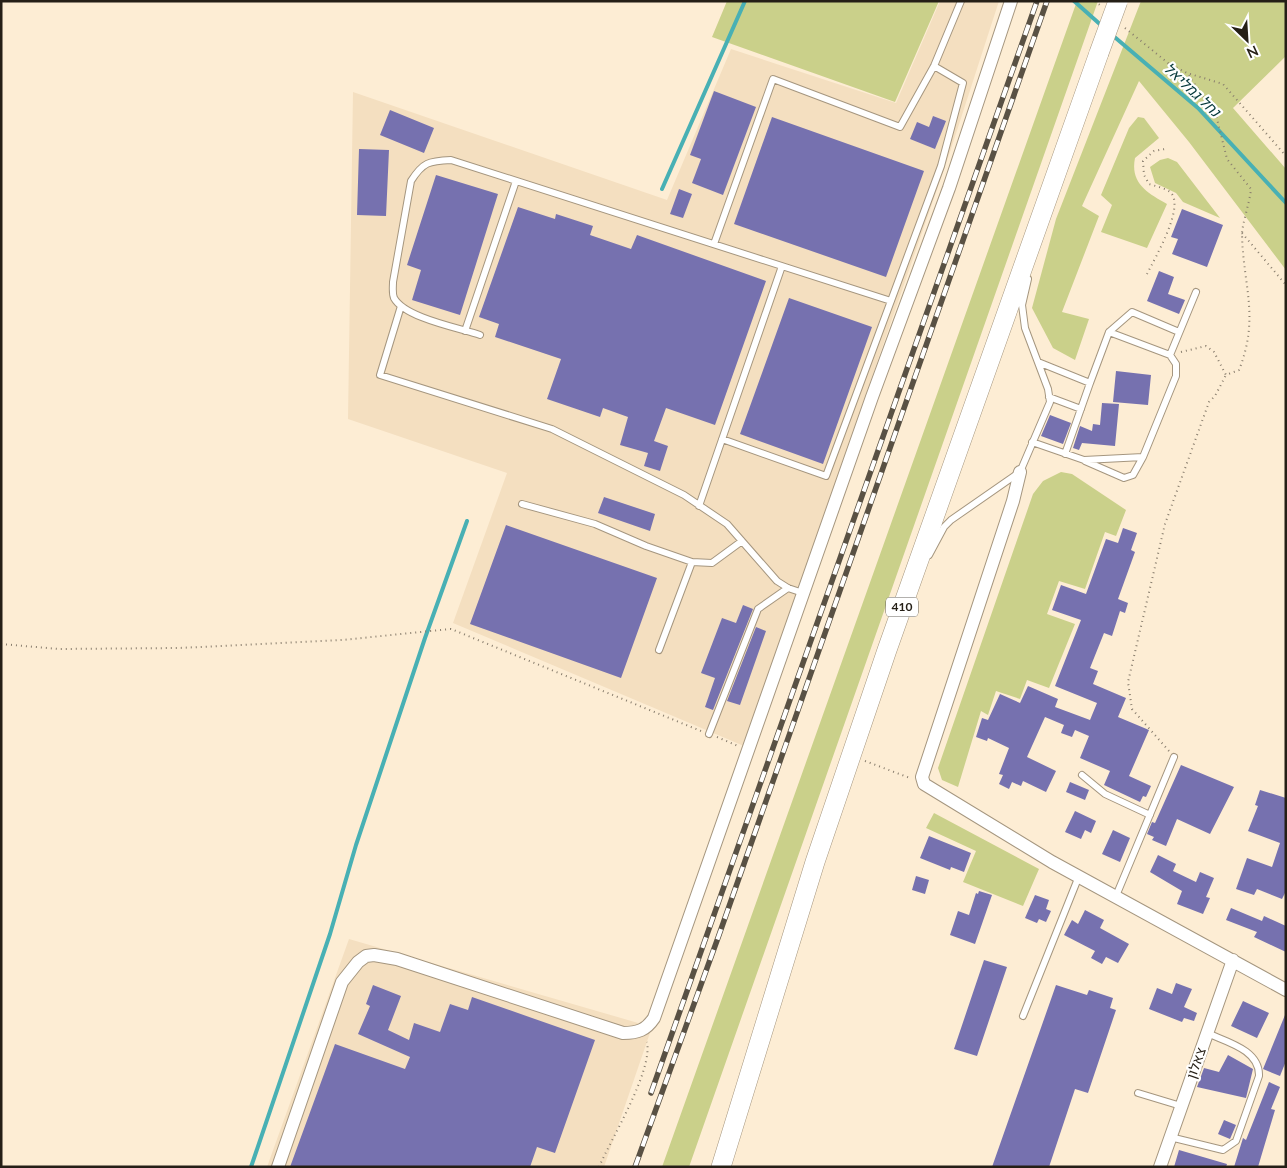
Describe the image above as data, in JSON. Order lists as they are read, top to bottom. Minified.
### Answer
{"streets":{"main road":["410"],"street":["צאלון"]},"water":["נחל גמליאל"],"north":"bottom right"}
